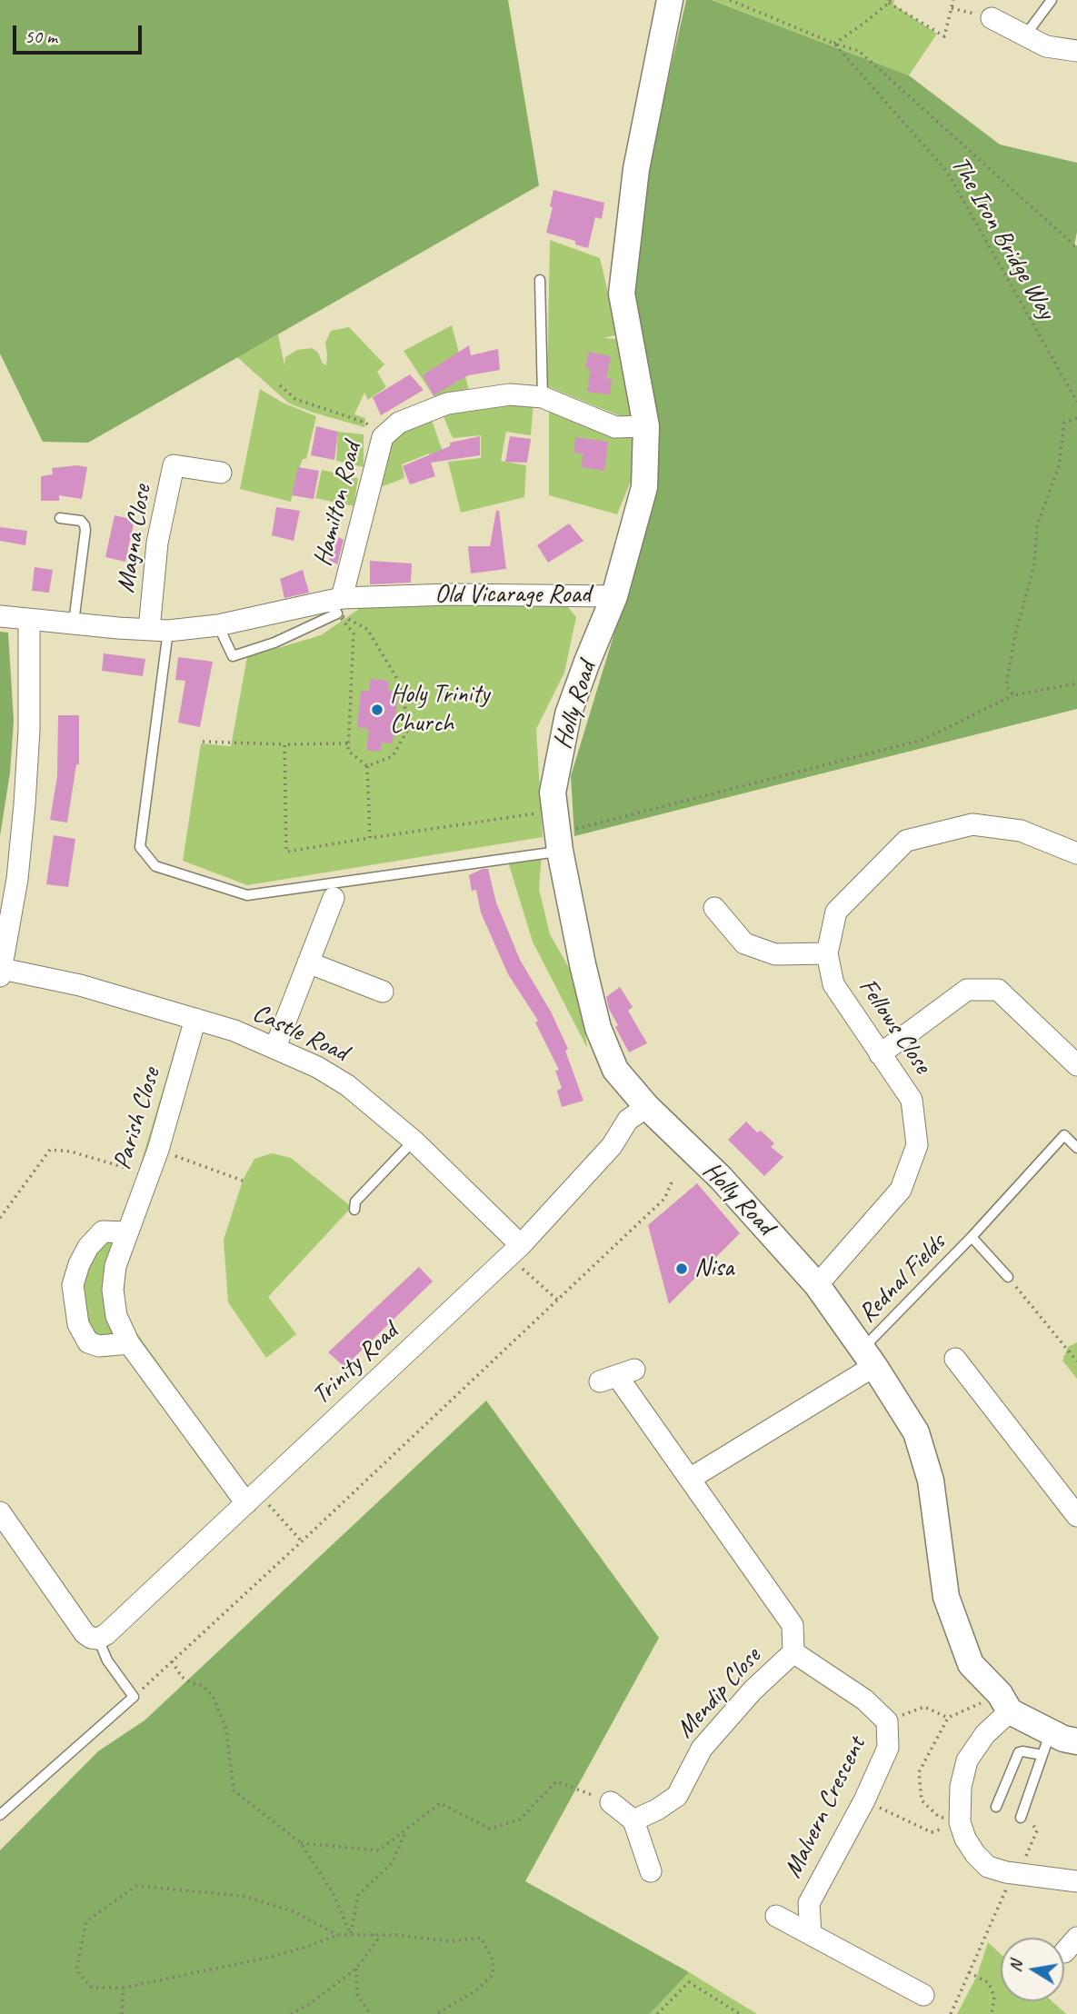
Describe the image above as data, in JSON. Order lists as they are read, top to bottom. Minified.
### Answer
{"streets":{"street":["Hamilton Road","Magna Close","Old Vicarage Road","Holly Road","Fellows Close","Castle Road","Parish Close","Trinity Road","Mendip Close","Malvern Crescent"],"lane":["Rednal Fields"],"path":["The Iron Bridge Way"]},"crossings":[["Hamilton Road","Old Vicarage Road"],["Magna Close","Old Vicarage Road"],["Old Vicarage Road","Holly Road"],["Holly Road","Fellows Close"],["Holly Road","Rednal Fields"],["Holly Road","Trinity Road"],["Castle Road","Parish Close"],["Castle Road","Trinity Road"],["Parish Close","Trinity Road"],["Mendip Close","Malvern Crescent"]],"places":["Holy Trinity Church","Nisa"],"scale_bar":"50 m","north":"left"}
